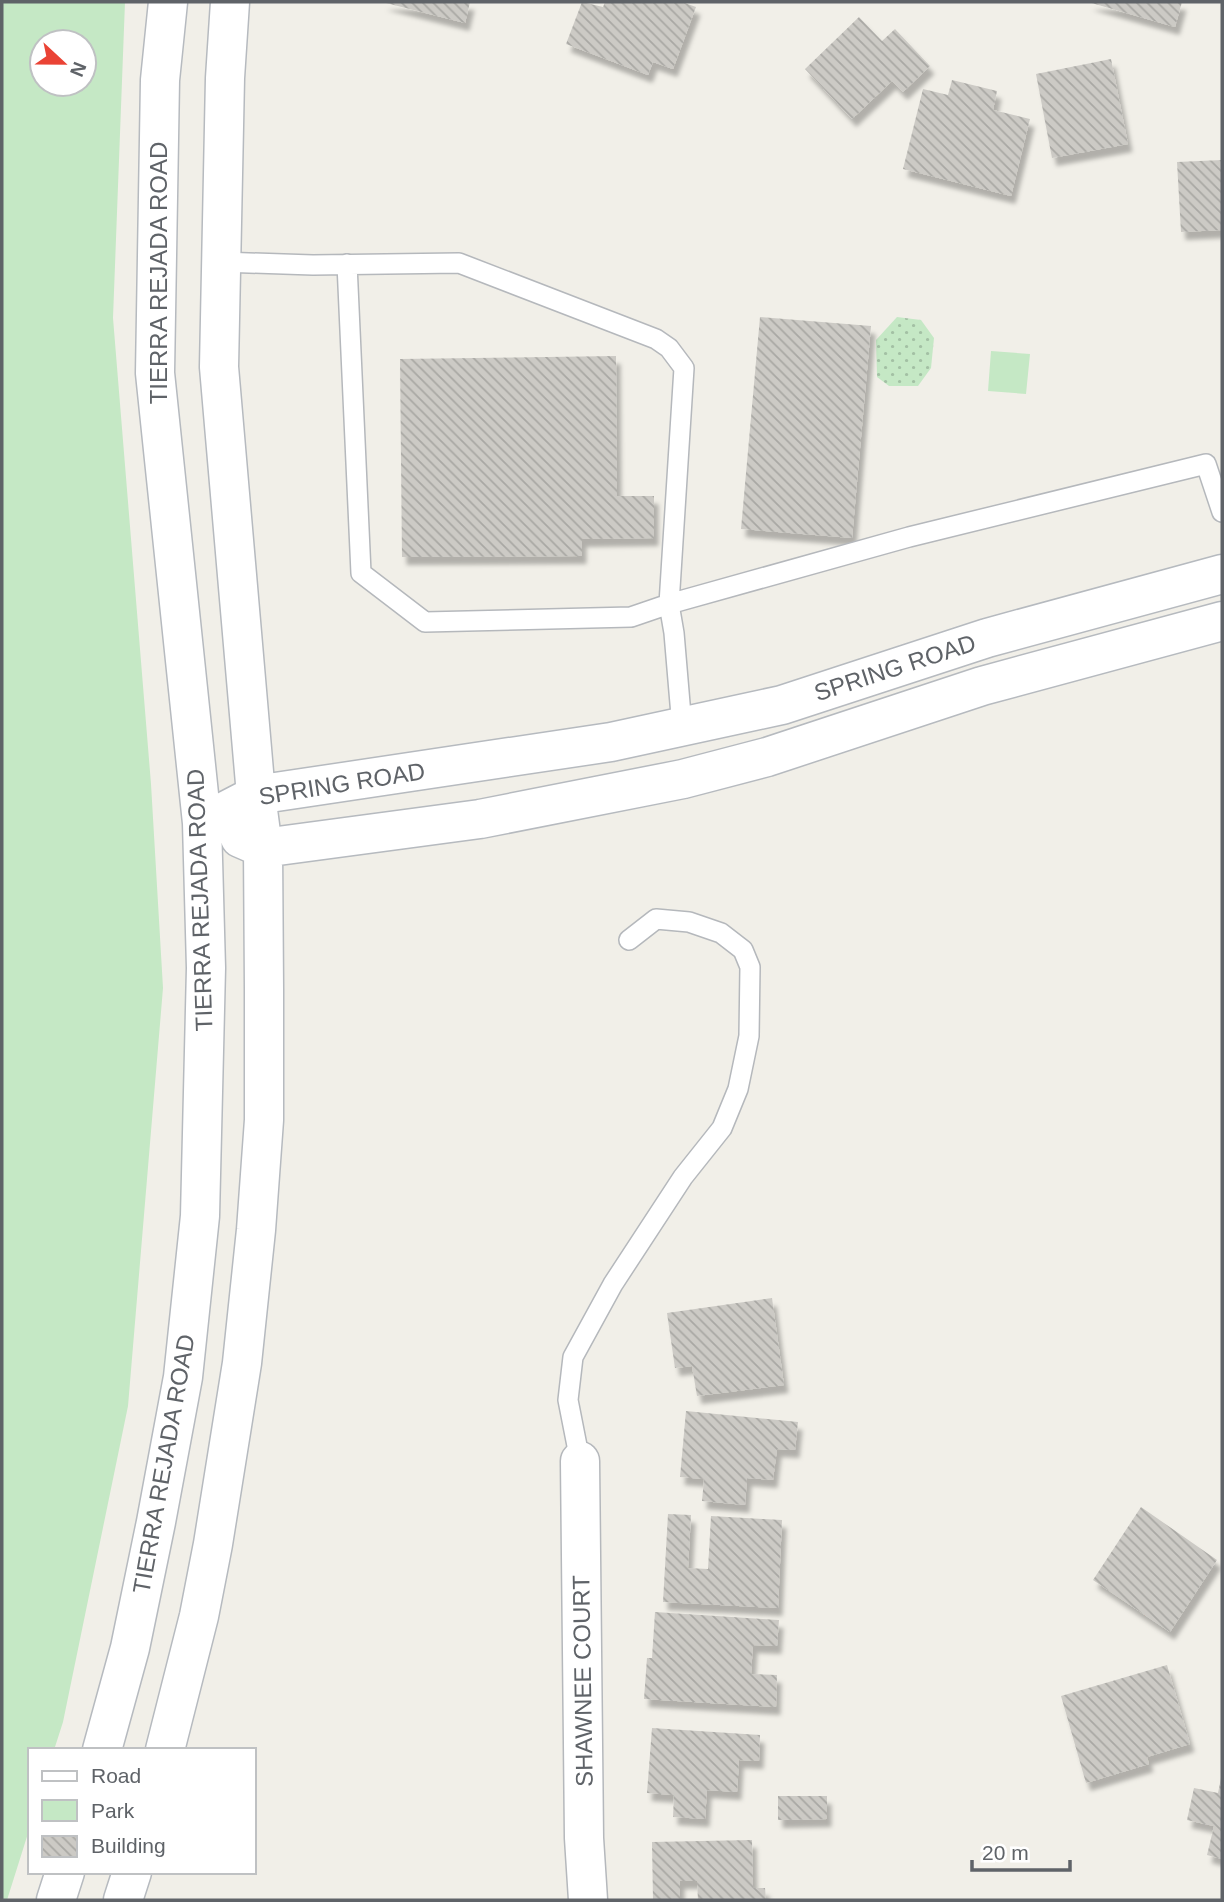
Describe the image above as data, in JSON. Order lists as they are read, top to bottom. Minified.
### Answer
{"streets":{"main road":["TIERRA REJADA ROAD","SPRING ROAD","SHAWNEE COURT"]},"crossings":[["TIERRA REJADA ROAD","SPRING ROAD"]],"legend":["Road","Park","Building"],"scale_bar":"20 m","north":"right"}
